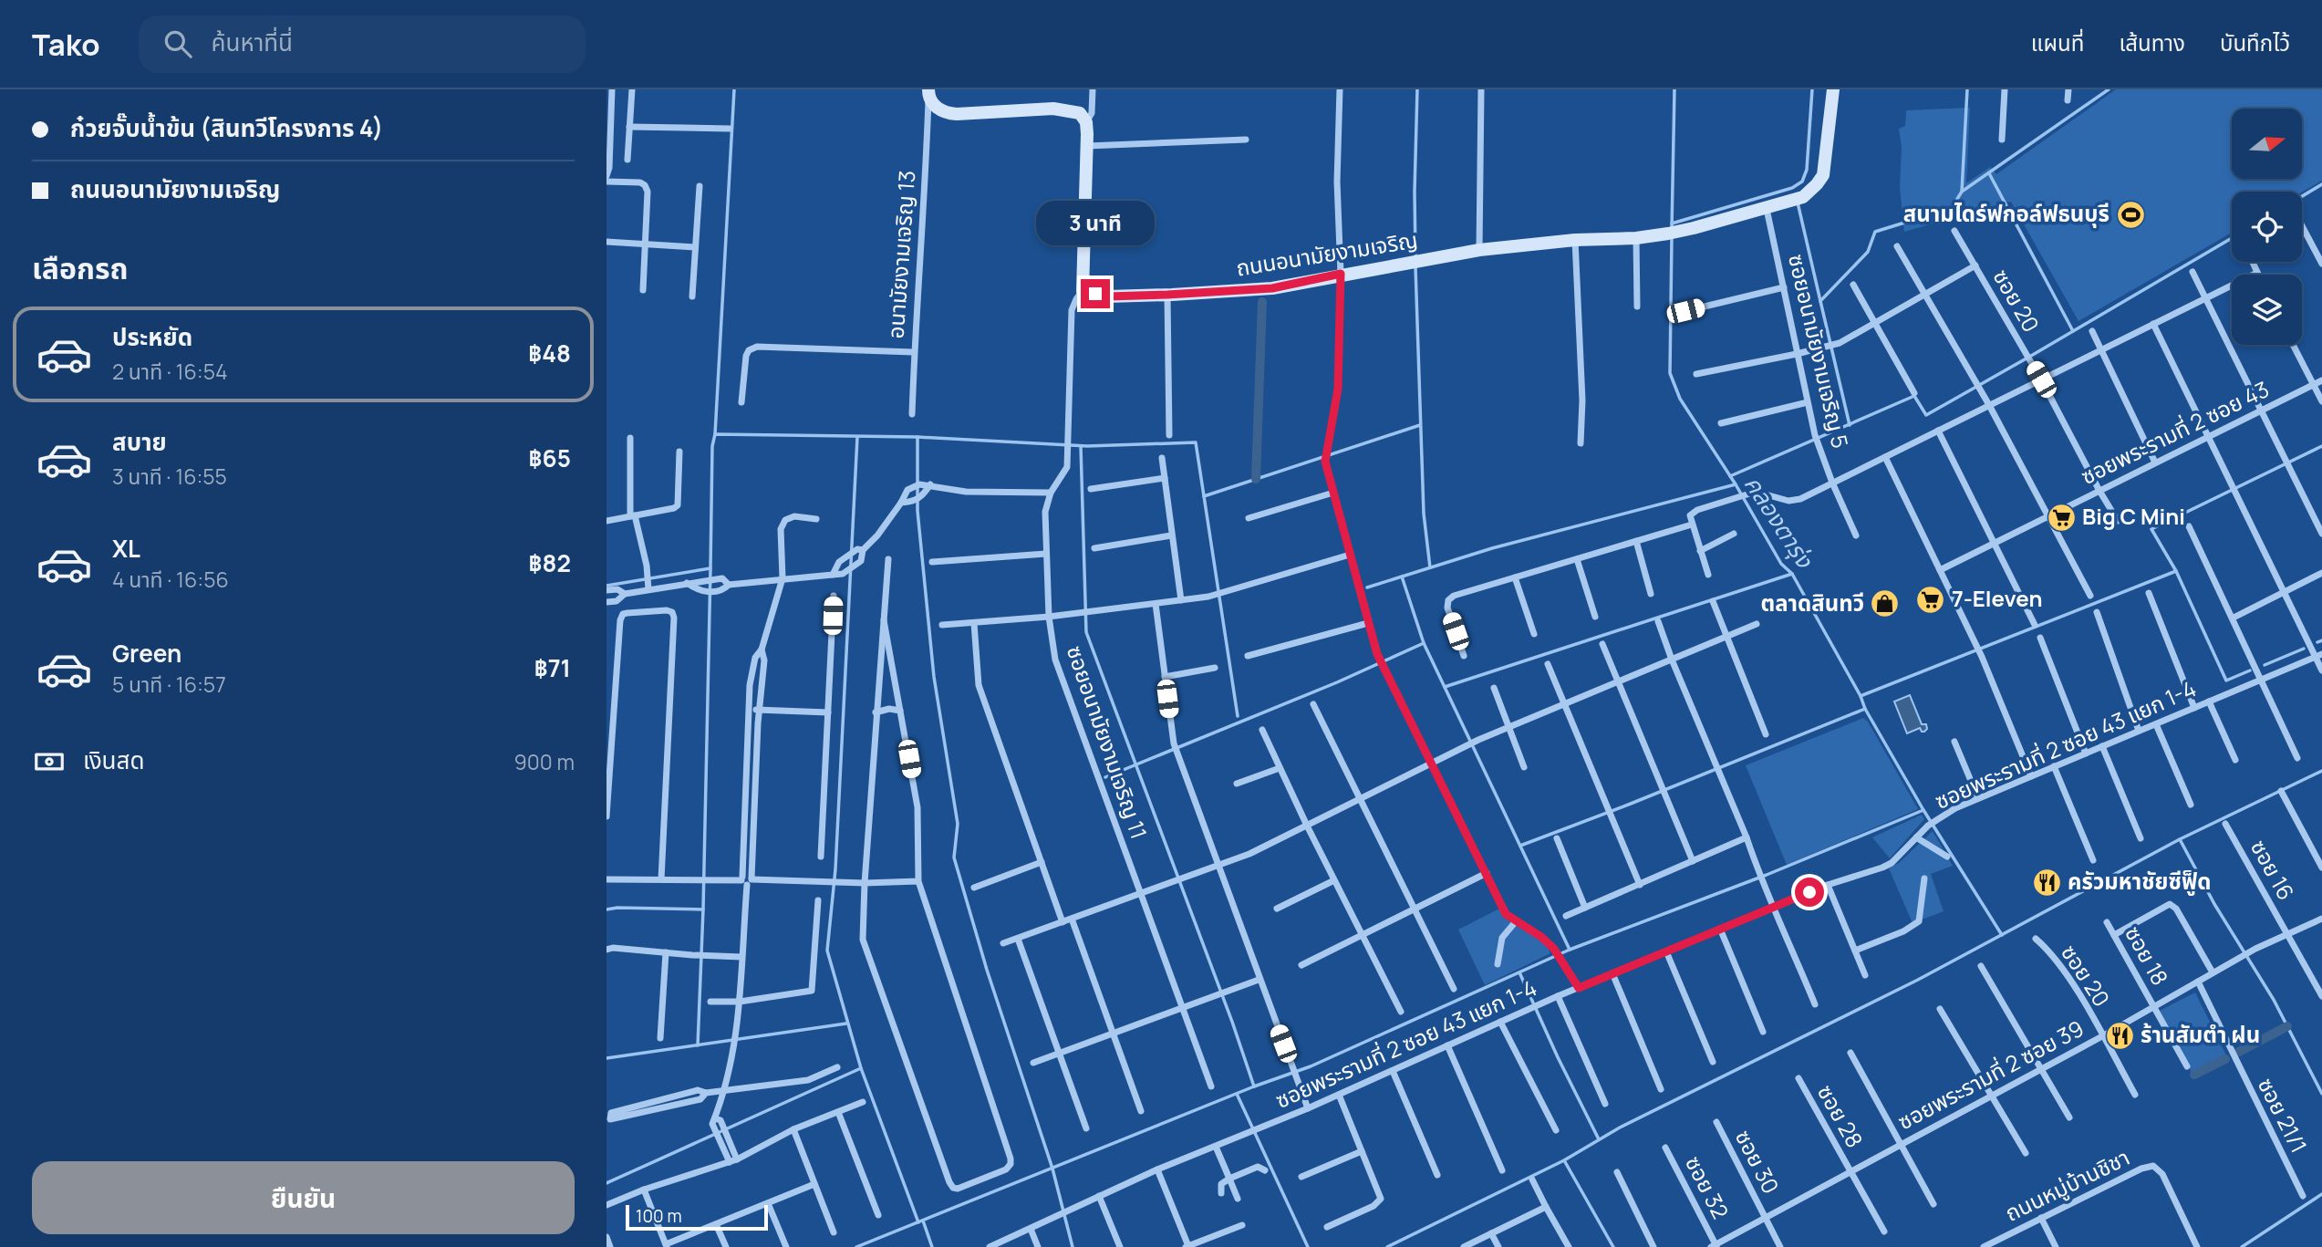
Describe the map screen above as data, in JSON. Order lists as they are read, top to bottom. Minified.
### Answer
{"streets":{"street":["อนามัยงามเจริญ 13","ถนนอนามัยงามเจริญ","ซอย 20","ซอยอนามัยงามเจริญ 5","ซอยพระรามที่ 2 ซอย 43","ซอยอนามัยงามเจริญ 11","ซอยพระรามที่ 2 ซอย 43 แยก 1-4","ซอย 16","ซอย 18","ซอยพระรามที่ 2 ซอย 39","ซอย 21/1","ซอย 28","ซอย 30","ถนนหมู่บ้านชิชา","ซอย 32"]},"crossings":[["ถนนอนามัยงามเจริญ","ซอยอนามัยงามเจริญ 5"],["ถนนอนามัยงามเจริญ","ซอยอนามัยงามเจริญ 11"],["ซอย 20","ซอยพระรามที่ 2 ซอย 43"],["ซอย 20","ซอยพระรามที่ 2 ซอย 39"],["ซอย 16","ซอยพระรามที่ 2 ซอย 39"],["ซอย 18","ซอยพระรามที่ 2 ซอย 39"],["ซอยพระรามที่ 2 ซอย 39","ซอย 21/1"],["ซอยพระรามที่ 2 ซอย 39","ซอย 28"],["ซอยพระรามที่ 2 ซอย 39","ซอย 30"],["ซอยพระรามที่ 2 ซอย 39","ซอย 32"]],"water":["คลองตารุ่ง"],"places":{"sports":["สนามไดร์ฟกอล์ฟธนบุรี"],"supermarket":["Big C Mini","7-Eleven"],"shop":["ตลาดสินทวี"],"restaurant":["ครัวมหาชัยซีฟู็ด","ร้านสัมตำ ฝน"]},"scale_bar":"100 m","north":"right","page":{"header":"Tako","search":"ค้นหาที่นี่","nav":["แผนที่","เส้นทาง","บันทึกไว้"],"banner":["ก๋วยจั๊บน้ำข้น (สินทวีโครงการ 4)","ถนนอนามัยงามเจริญ"],"bubble":"3 นาที","heading":"เลือกรถ","list":[{"name":"ประหยัด","note":"2 นาที · 16:54","value":"฿48"},{"name":"สบาย","note":"3 นาที · 16:55","value":"฿65"},{"name":"XL","note":"4 นาที · 16:56","value":"฿82"},{"name":"Green","note":"5 นาที · 16:57","value":"฿71"}],"pay":["เงินสด","900 m"],"buttons":"ยืนยัน","scale":"100 m"}}
